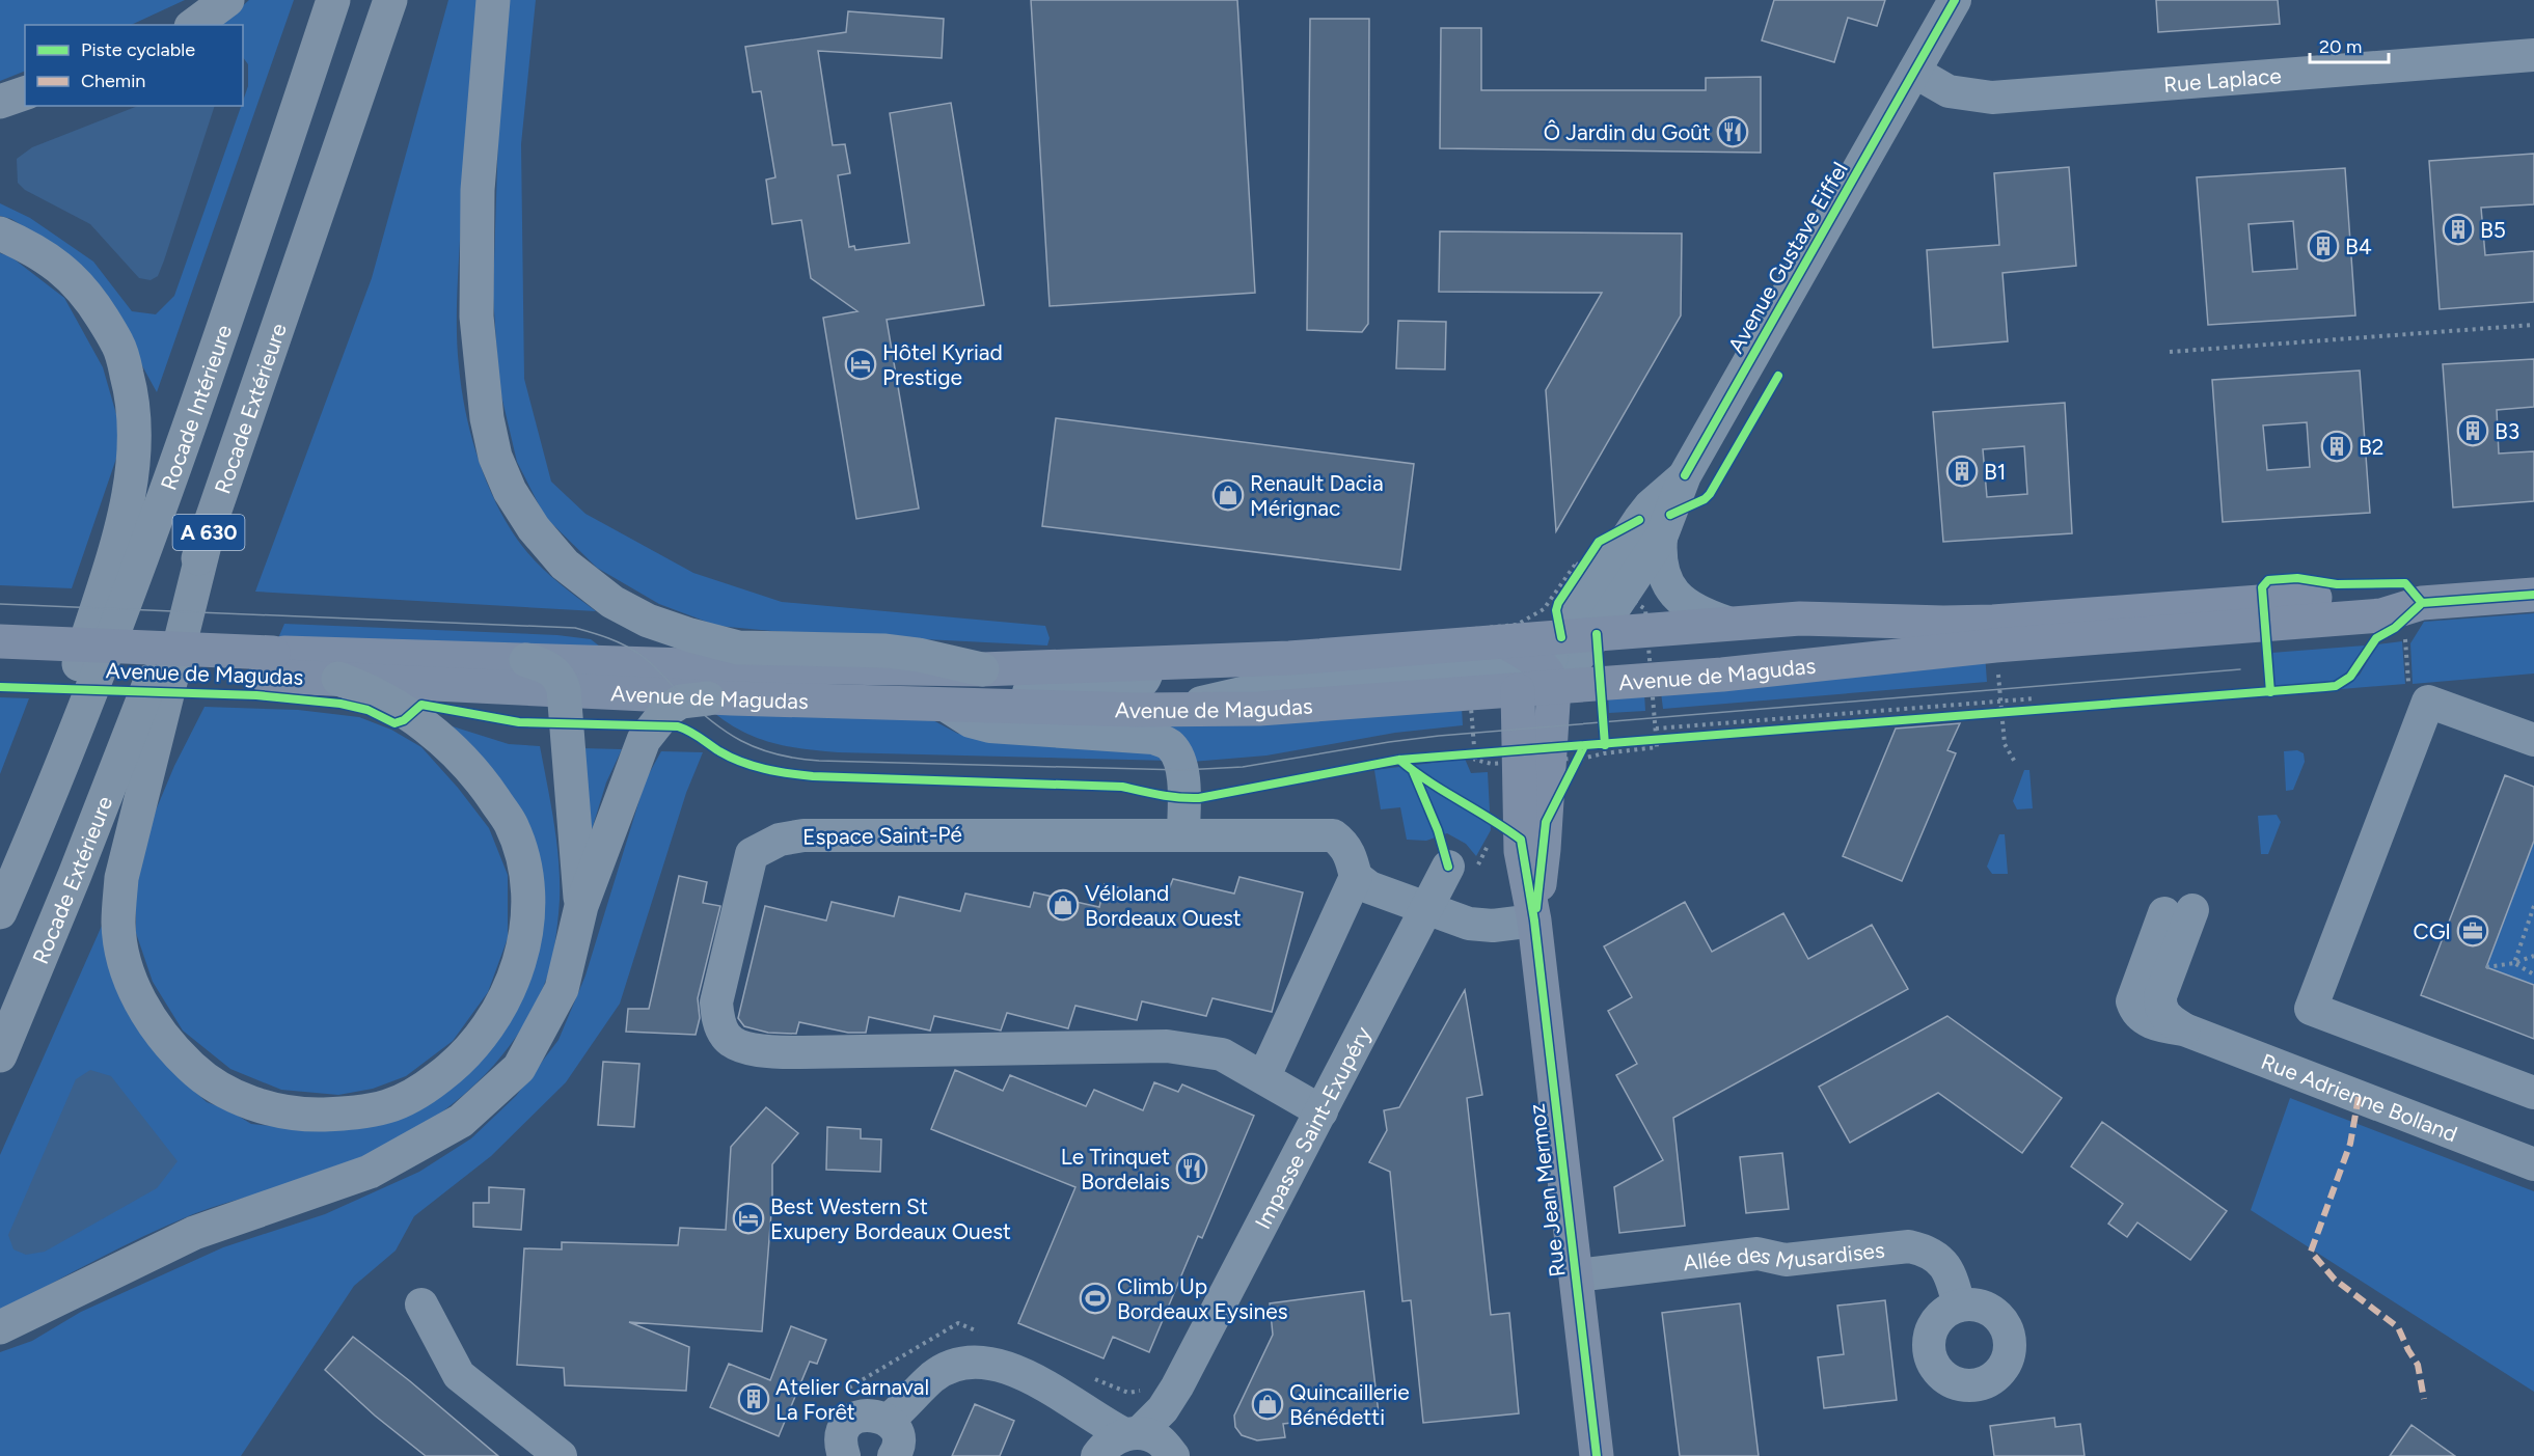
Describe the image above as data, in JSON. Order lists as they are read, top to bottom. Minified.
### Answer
{"streets":{"highway":["Rocade Intérieure","Rocade Extérieure","A 630"],"main road":["Avenue de Magudas","Rue Jean Mermoz"],"street":["Rue Laplace","Avenue Gustave Eiffel","Espace Saint-Pé","Rue Adrienne Bolland","Impasse Saint-Exupéry","Allée des Musardises"]},"crossings":[["Rue Laplace","Avenue Gustave Eiffel"],["Avenue Gustave Eiffel","Avenue de Magudas"],["Avenue Gustave Eiffel","Rue Jean Mermoz"],["Avenue de Magudas","Rue Jean Mermoz"],["Espace Saint-Pé","Impasse Saint-Exupéry"],["Rue Jean Mermoz","Allée des Musardises"]],"places":{"restaurant":["Ô Jardin du Goût","Le Trinquet Bordelais"],"building":["B5","B4","B3","B2","B1","Atelier Carnaval La Forêt"],"hotel":["Hôtel Kyriad Prestige","Best Western St Exupery Bordeaux Ouest"],"shop":["Renault Dacia Mérignac","Véloland Bordeaux Ouest","Quincaillerie Bénédetti"],"office":["CGI"],"sports":["Climb Up Bordeaux Eysines"]},"legend":["Piste cyclable","Chemin"],"scale_bar":"20 m"}
